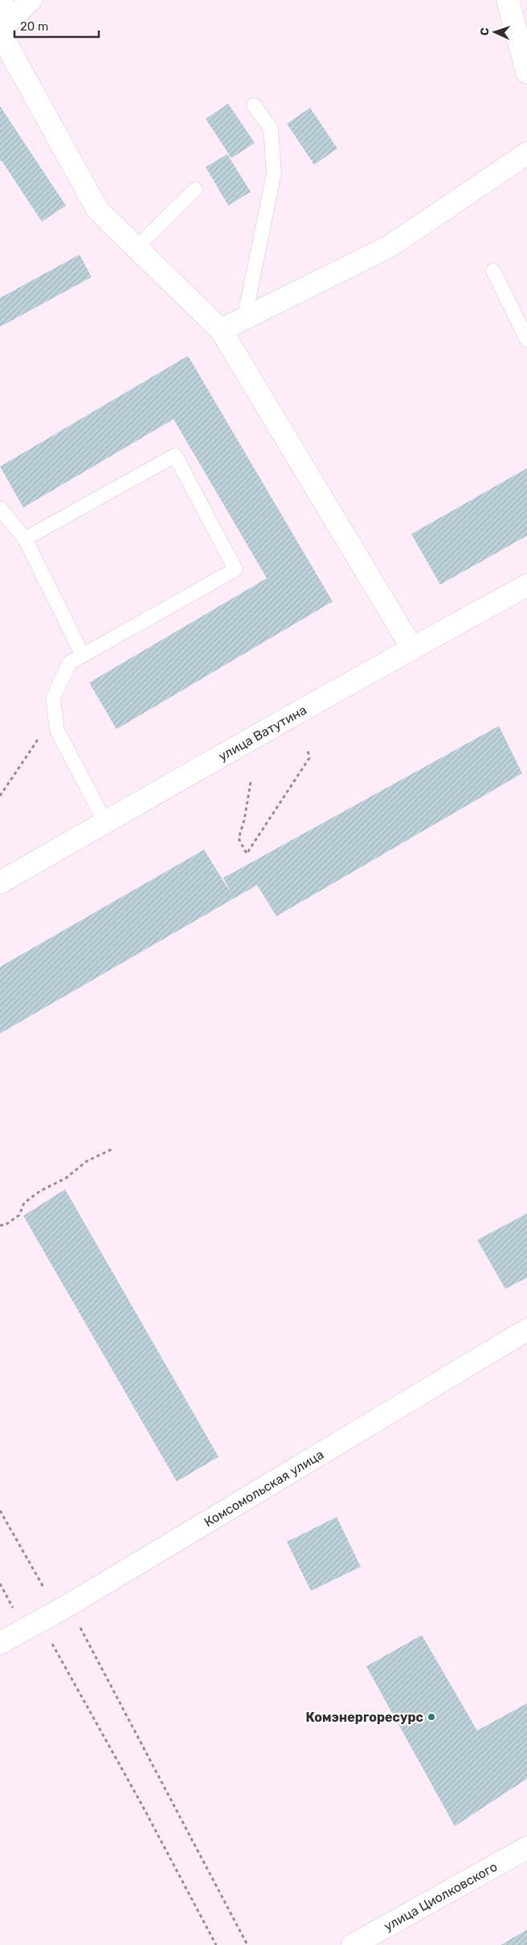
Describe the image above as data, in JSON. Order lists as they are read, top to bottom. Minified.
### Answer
{"streets":{"street":["улица Ватутина","Комсомольская улица","улица Циолковского"]},"places":["Комэнергоресурс"],"scale_bar":"20 m","north":"left"}
